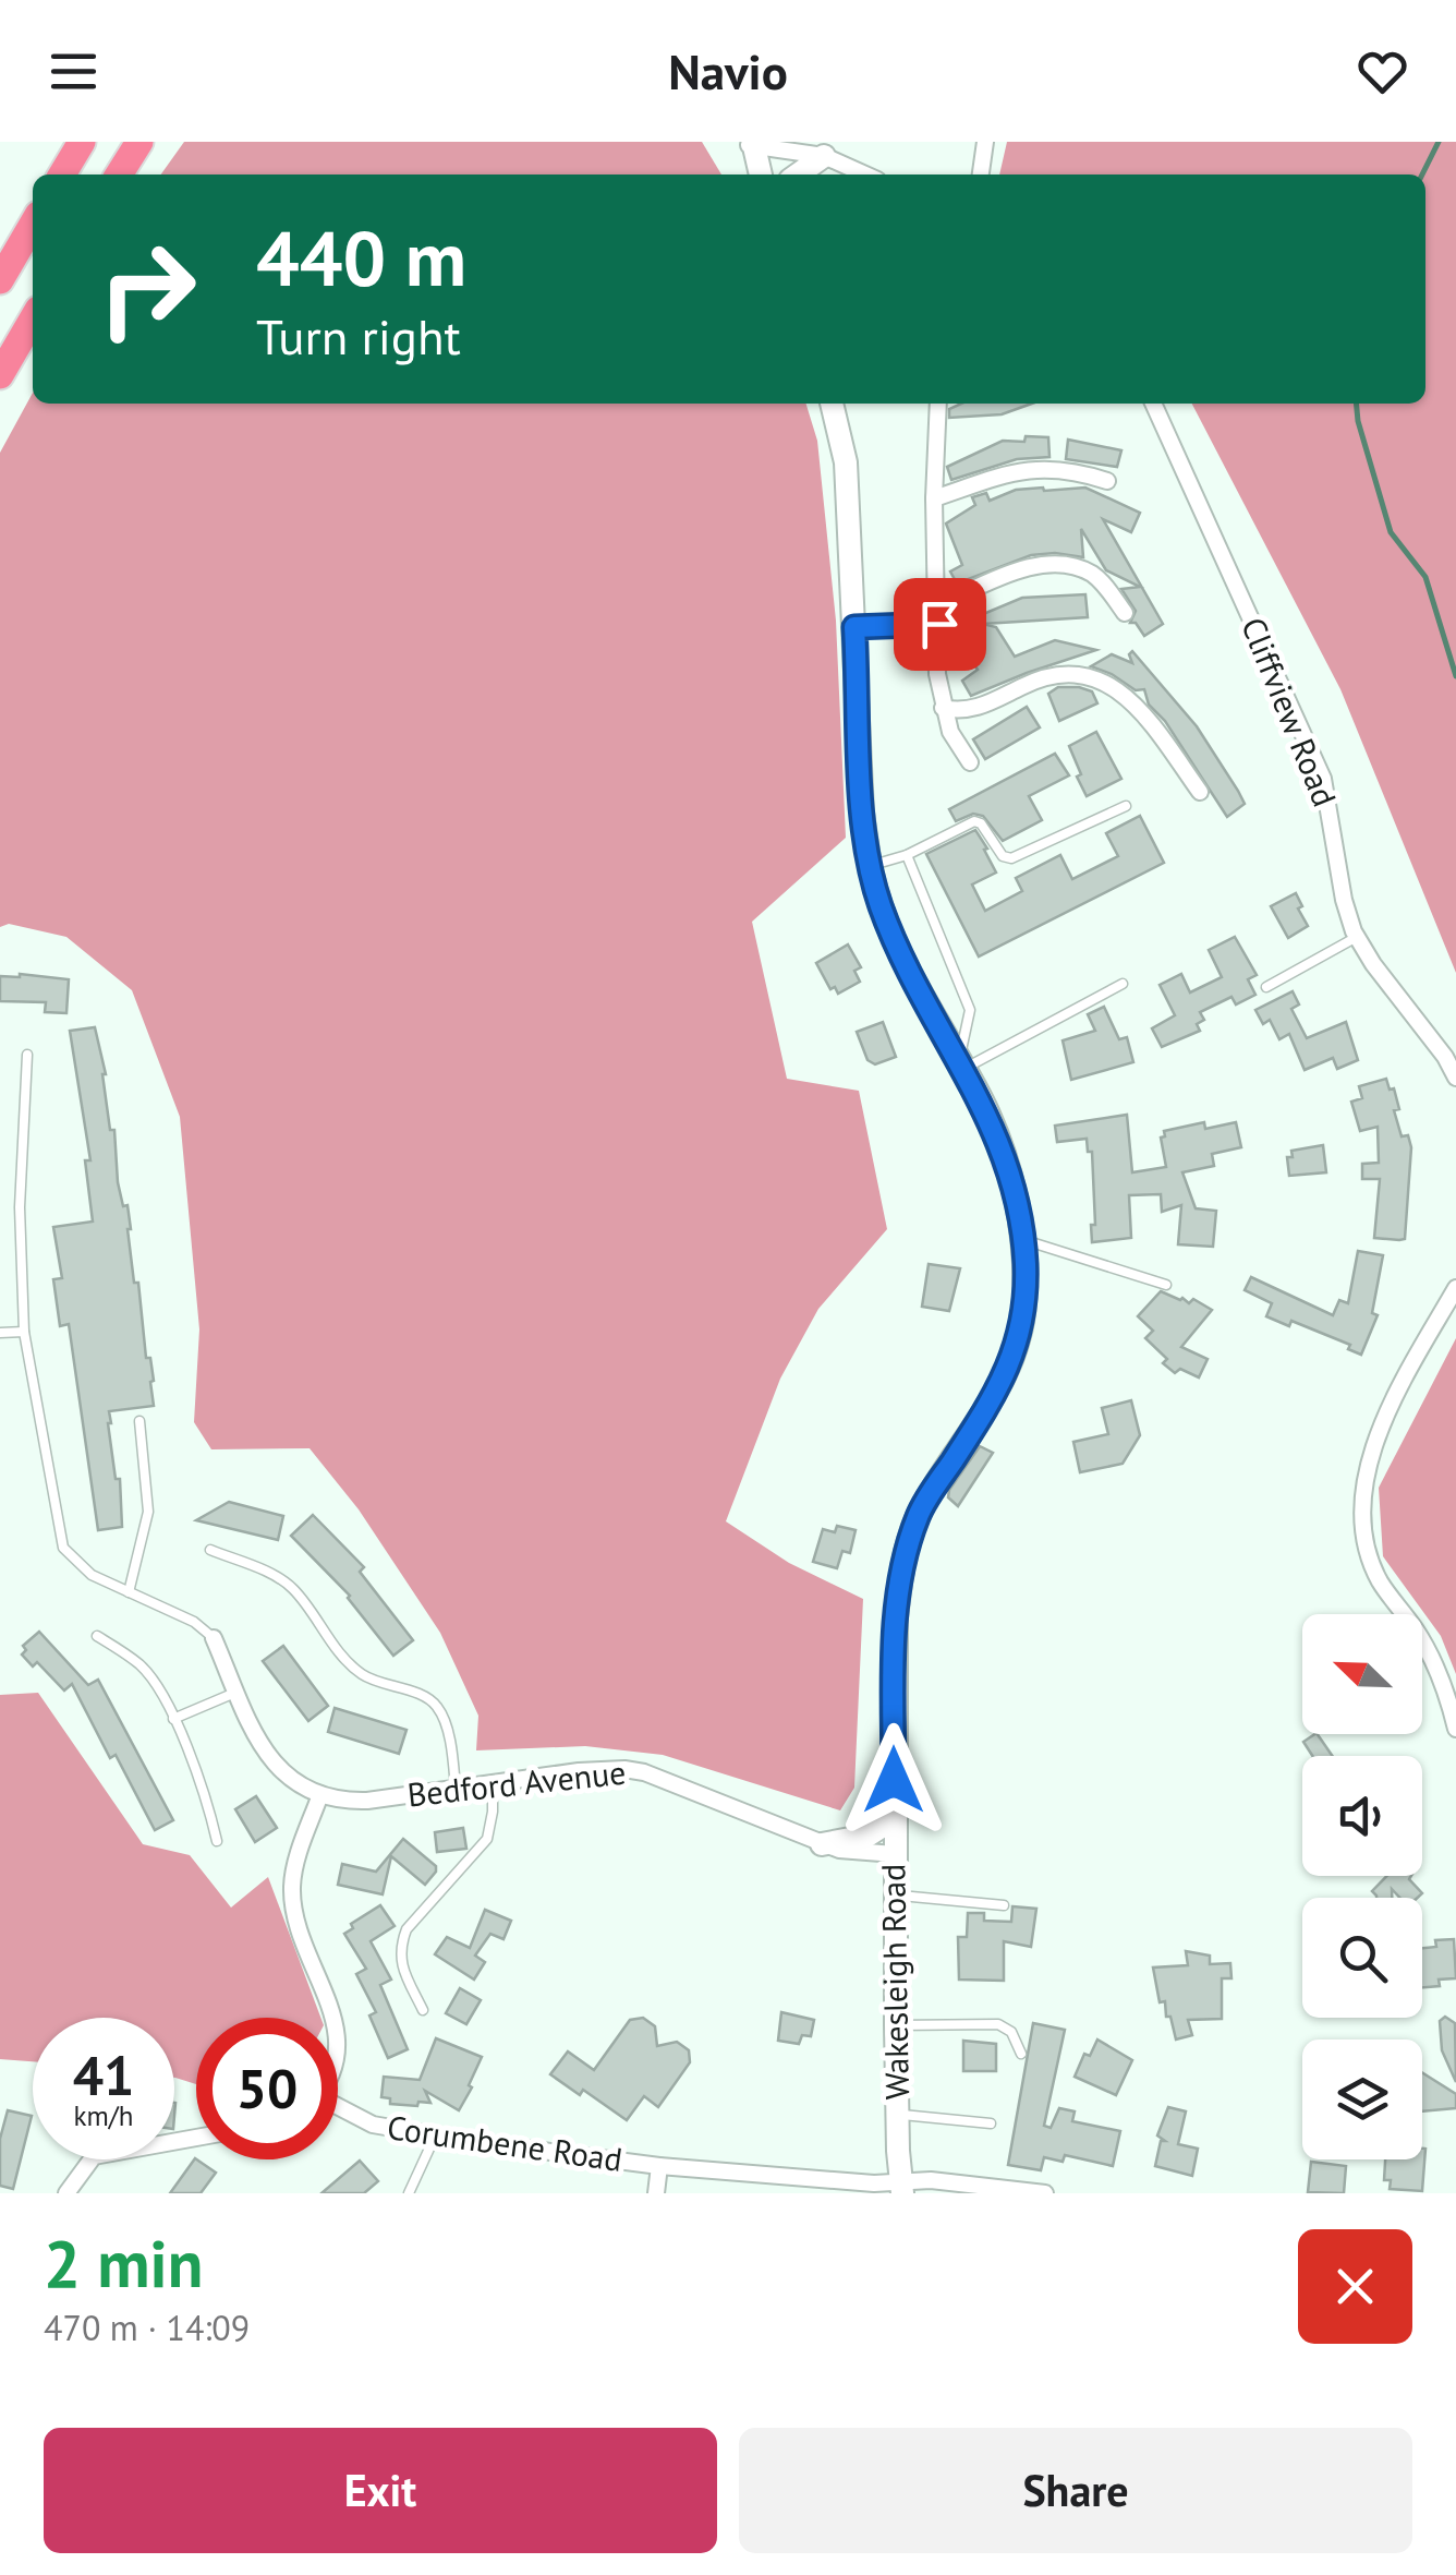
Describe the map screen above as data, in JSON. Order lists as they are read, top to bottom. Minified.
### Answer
{"streets":{"main road":["Wakesleigh Road"],"street":["Cliffview Road","Bedford Avenue","Corumbene Road"]},"crossings":[["Bedford Avenue","Wakesleigh Road"],["Wakesleigh Road","Corumbene Road"]],"north":"top left","page":{"header":"Navio","turn":["440 m","Turn right"],"speed":"41 km/h","limit":"50","heading":["2 min","470 m · 14:09"],"buttons":["Exit","Share"]}}
